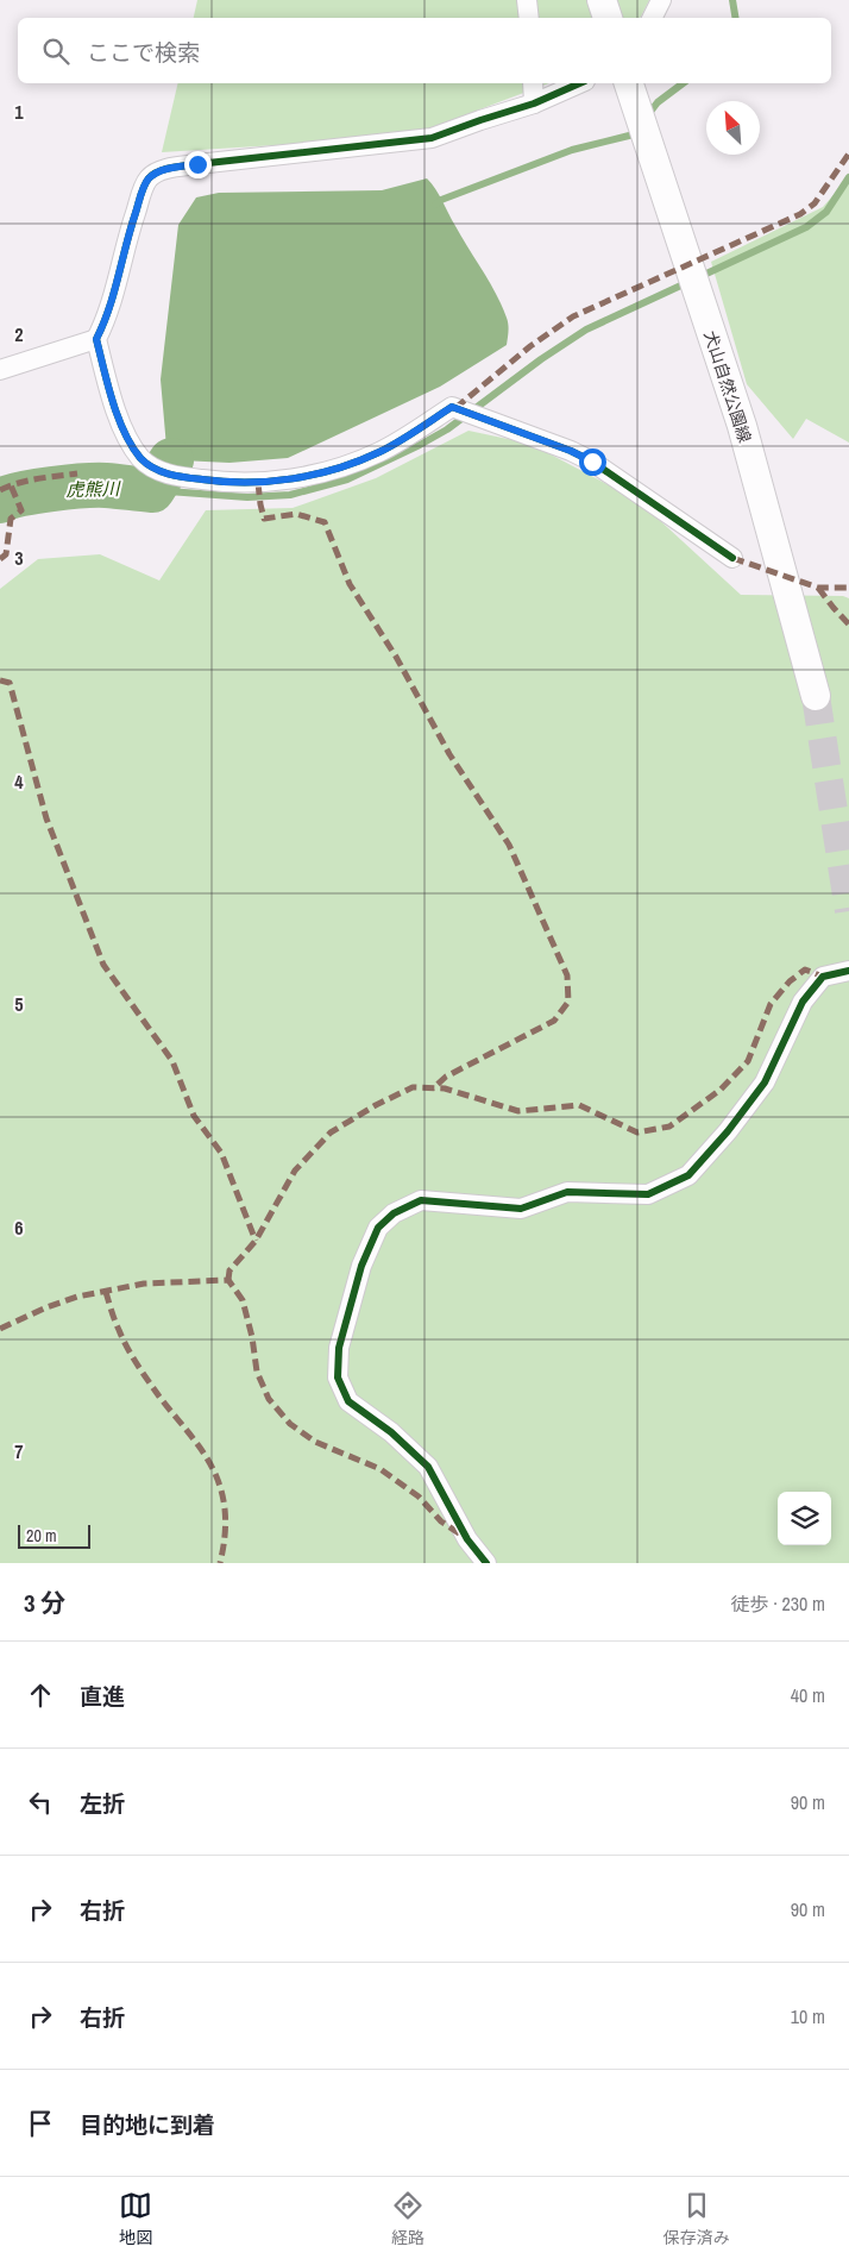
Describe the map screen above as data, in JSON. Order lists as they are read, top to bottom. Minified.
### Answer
{"streets":{"main road":["犬山自然公園線"]},"water":["虎熊川"],"scale_bar":"20 m","north":"top left","page":{"search":"ここで検索","scale":"20 m","heading":["3 分","徒歩 · 230 m"],"list":[["直進","40 m"],["左折","90 m"],["右折","90 m"],["右折","10 m"],"目的地に到着"],"nav":["地図","経路","保存済み"]},"grid":{"rows":["1","2","3","4","5","6","7"]}}
